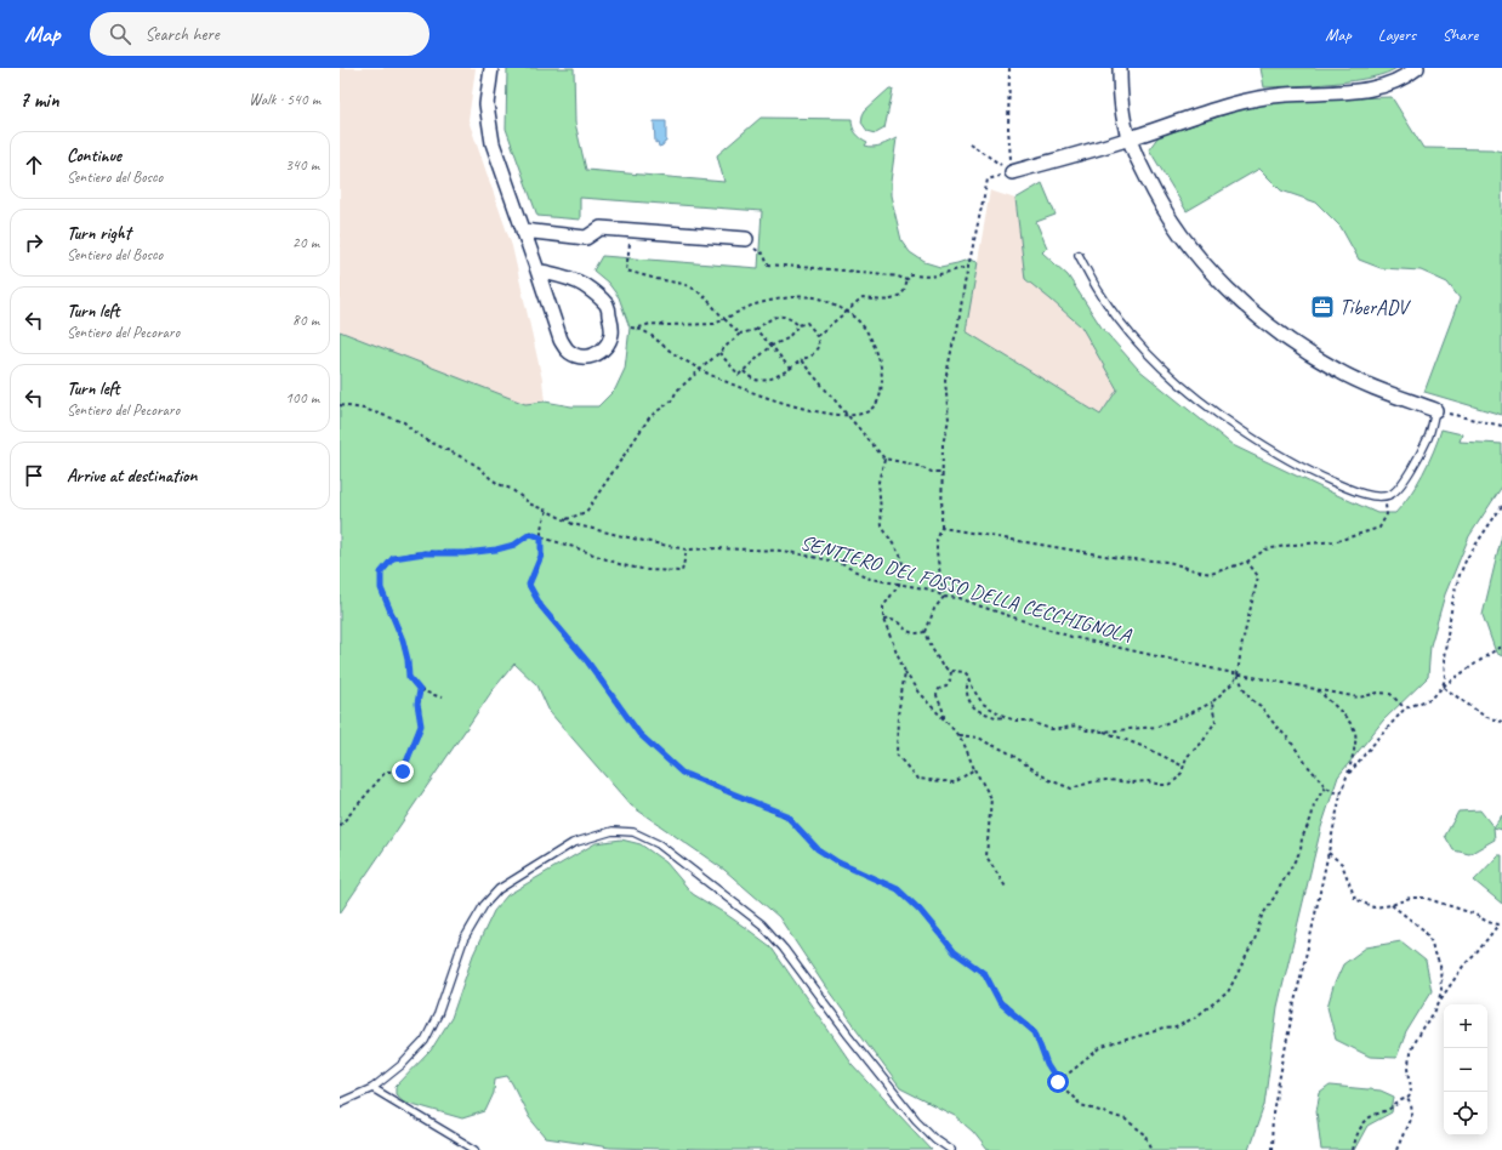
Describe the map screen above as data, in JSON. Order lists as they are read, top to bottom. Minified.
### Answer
{"streets":{"path":["SENTIERO DEL FOSSO DELLA CECCHIGNOLA"]},"places":{"office":["TiberADV"]},"page":{"header":"Map","search":"Search here","nav":["Map","Layers","Share"],"heading":["7 min","Walk · 540 m"],"list":[["Continue","Sentiero del Bosco","340 m"],["Turn right","Sentiero del Bosco","20 m"],["Turn left","Sentiero del Pecoraro","80 m"],["Turn left","Sentiero del Pecoraro","100 m"],"Arrive at destination"],"map_buttons":["+","−"]}}
